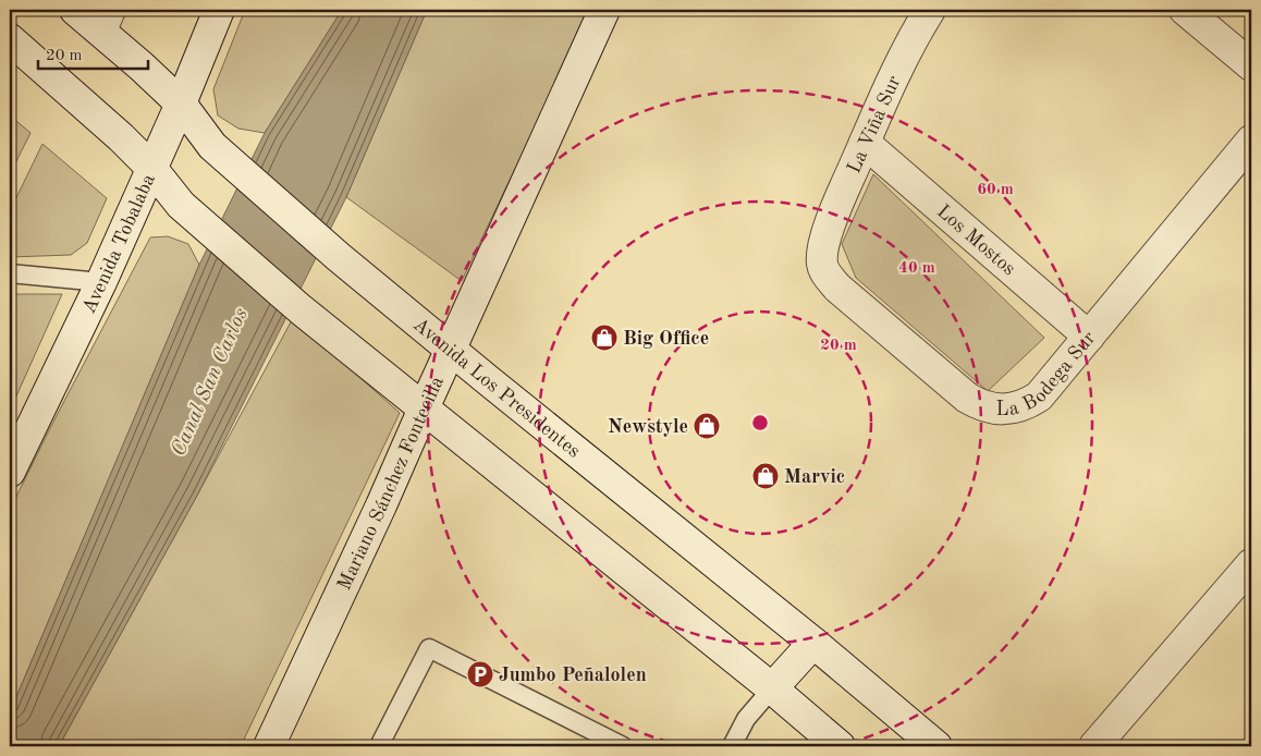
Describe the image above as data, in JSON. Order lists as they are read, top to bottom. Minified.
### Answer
{"streets":{"street":["La Viña Sur","Los Mostos","Avenida Tobalaba","La Bodega Sur","Avenida Los Presidentes","Mariano Sánchez Fontecilla"]},"crossings":[["La Viña Sur","Los Mostos"],["La Viña Sur","La Bodega Sur"],["Los Mostos","La Bodega Sur"],["Avenida Tobalaba","Avenida Los Presidentes"],["Avenida Los Presidentes","Mariano Sánchez Fontecilla"]],"water":["Canal San Carlos"],"places":{"shop":["Big Office","Newstyle","Marvic"],"parking":["Jumbo Peñalolen"]},"scale_bar":"20 m","rings":["60 m","40 m","20 m"]}
